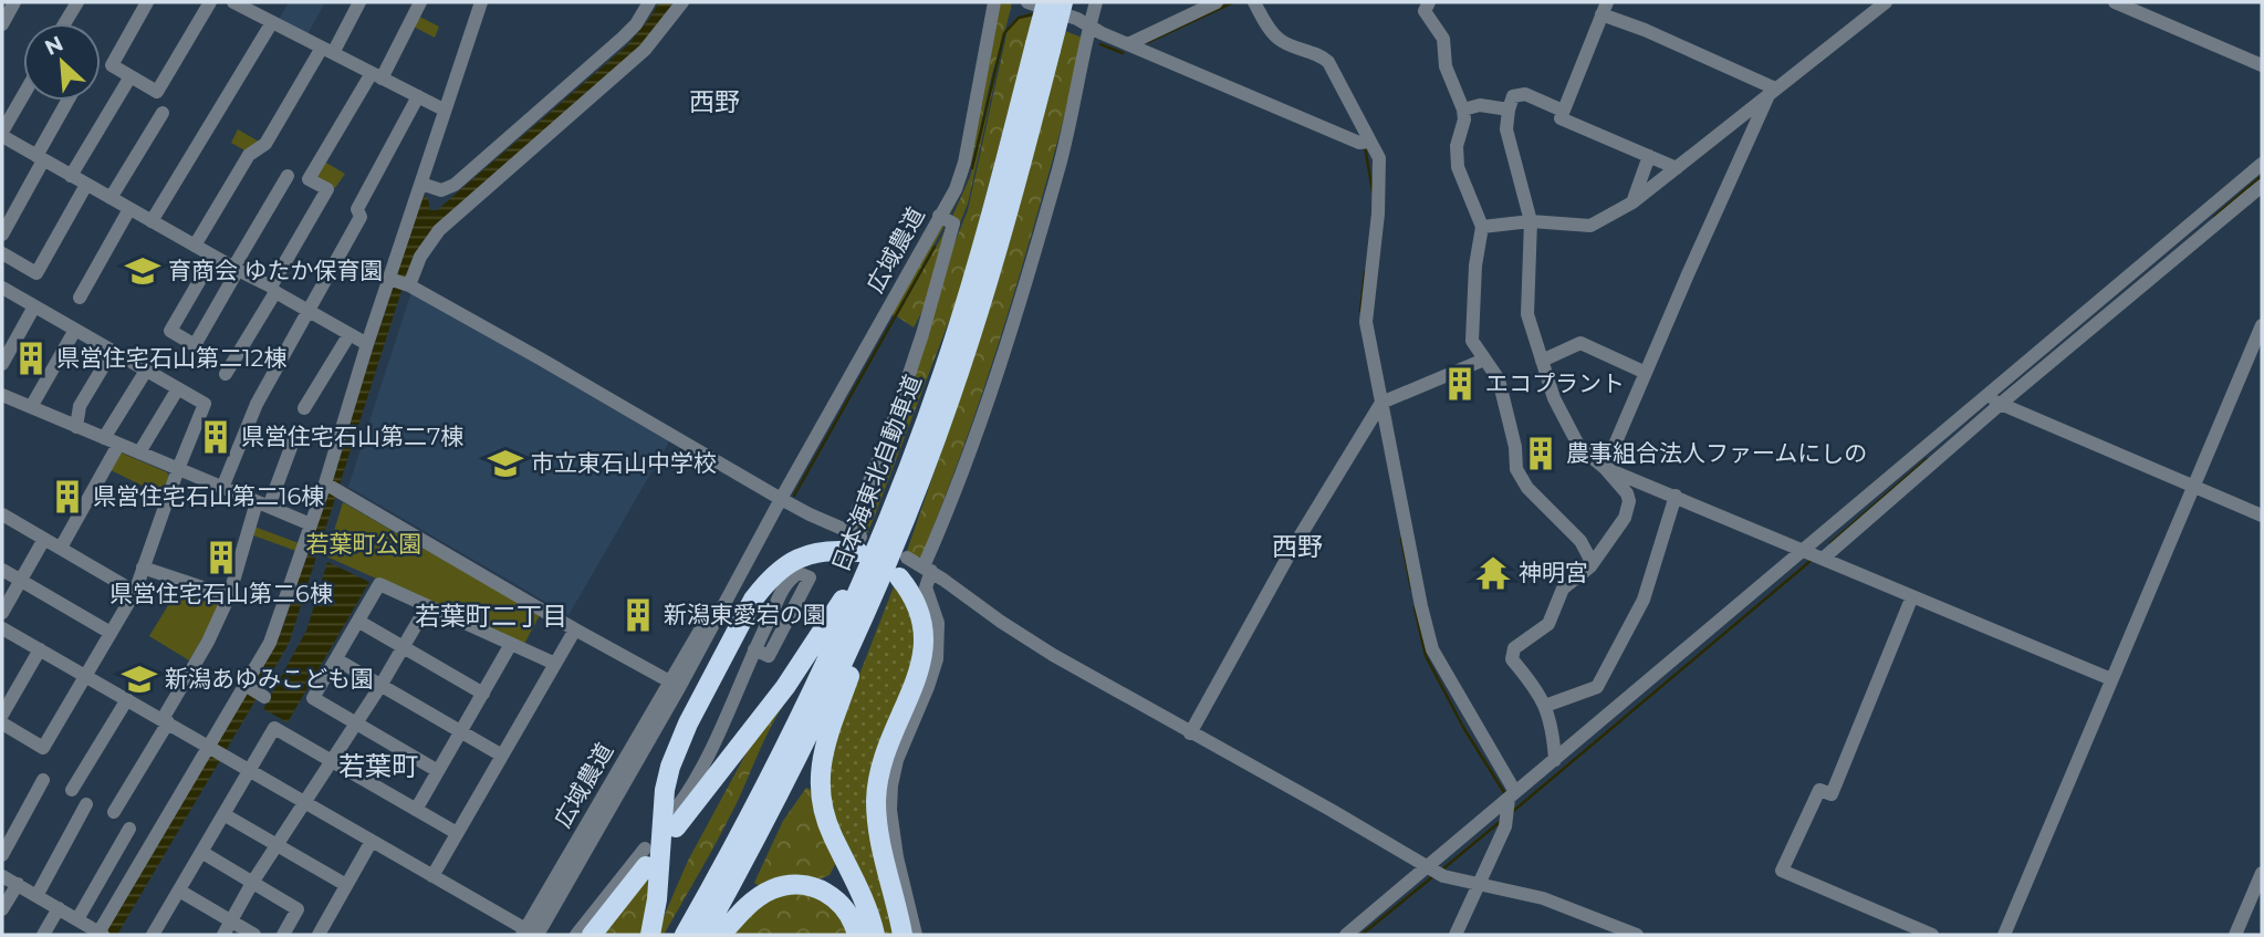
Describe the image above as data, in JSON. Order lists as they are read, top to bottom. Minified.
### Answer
{"streets":{"highway":["日本海東北自動車道"],"street":["広域農道"]},"districts":["西野","西野","若葉町二丁目","若葉町"],"parks":["若葉町公園"],"places":{"school or university":["育商会 ゆたか保育園","市立東石山中学校","新潟あゆみこども園"],"building":["県営住宅石山第二12棟","エコプラント","県営住宅石山第二7棟","農事組合法人ファームにしの","県営住宅石山第二16棟","県営住宅石山第二6棟","新潟東愛宕の園"],"temple":["神明宮"]},"north":"top left"}
